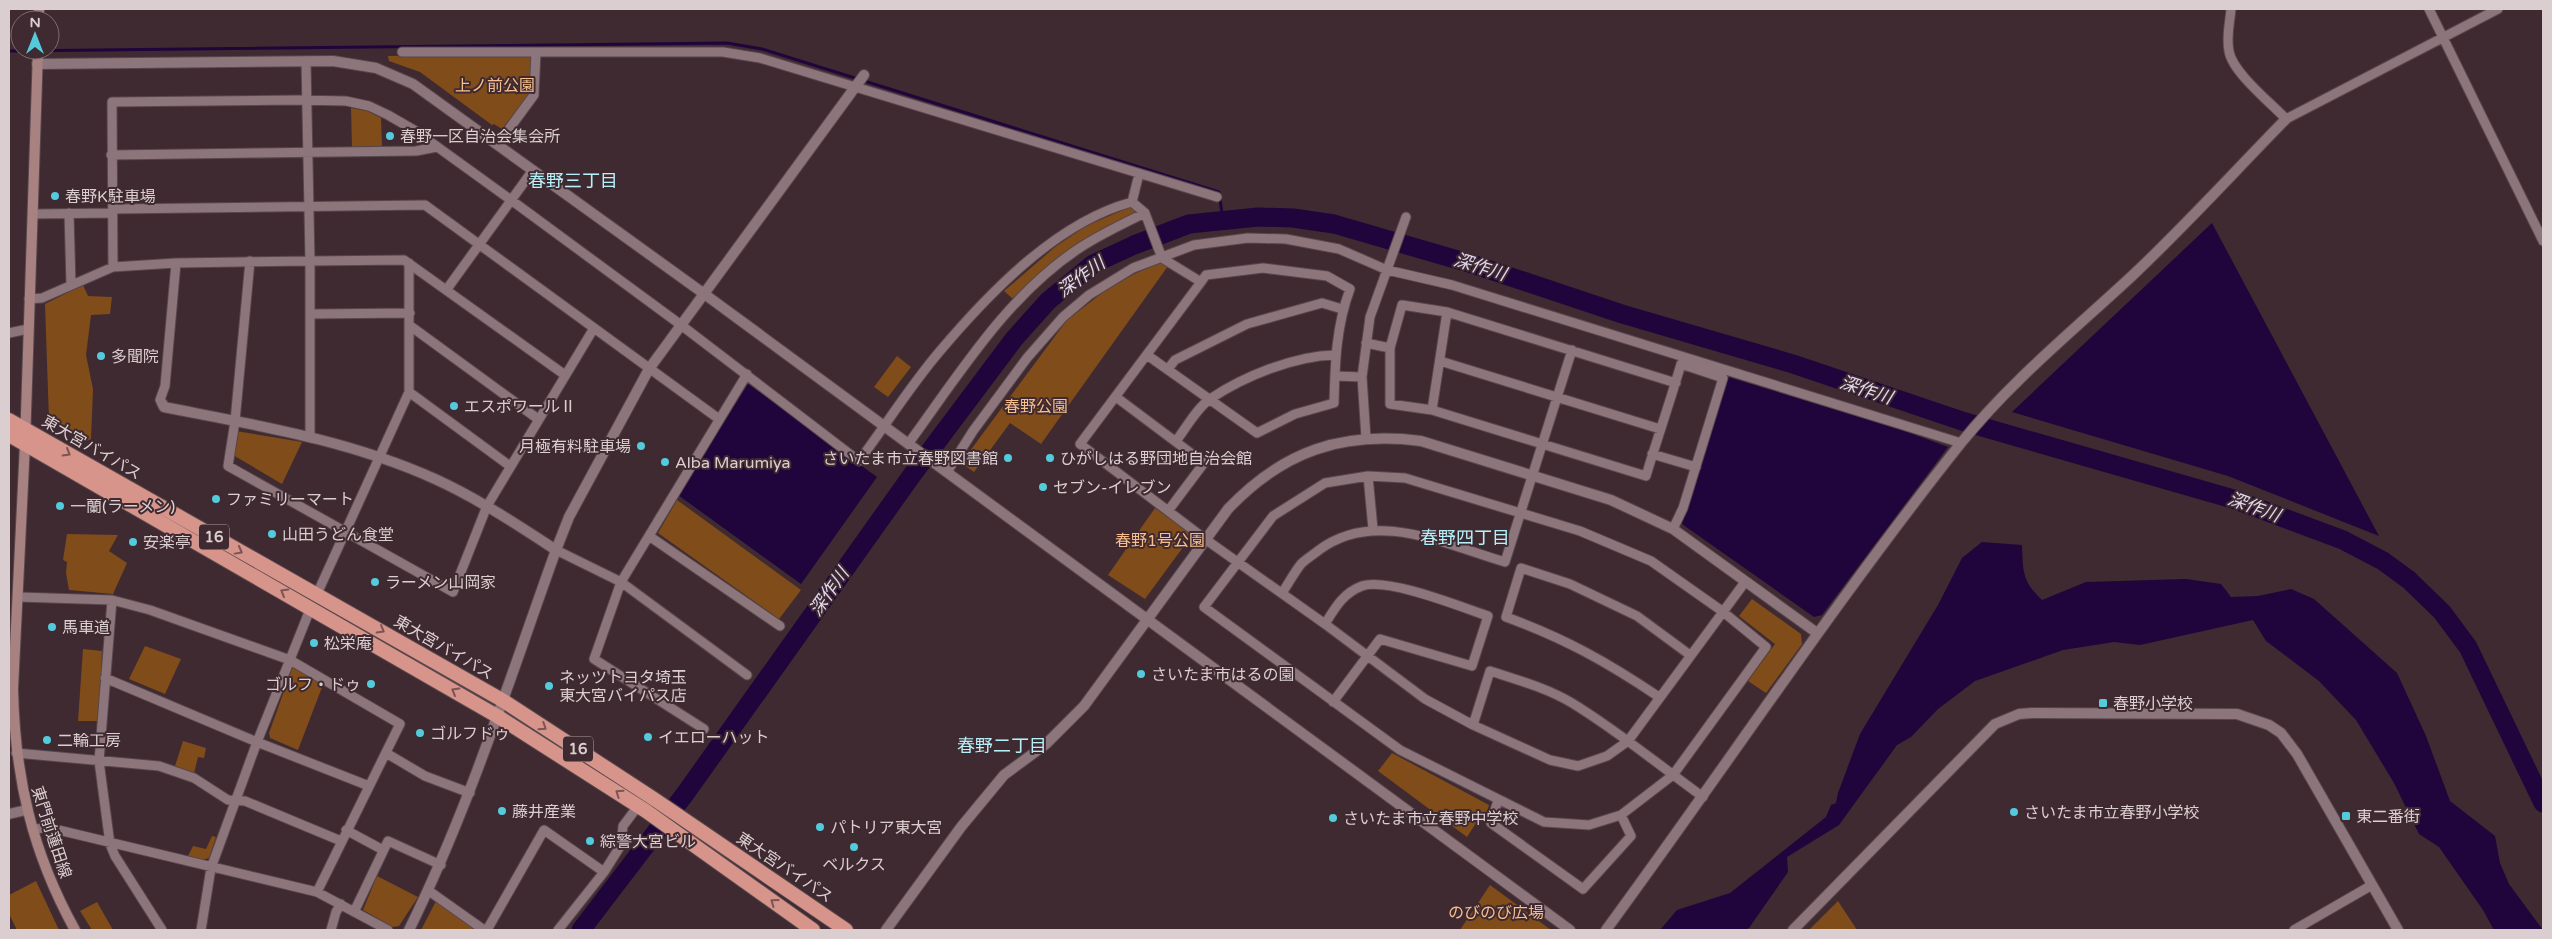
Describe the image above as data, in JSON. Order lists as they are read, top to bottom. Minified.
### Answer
{"streets":{"highway":["東大宮バイパス","16"],"main road":["東門前蓮田線"]},"crossings":[["東大宮バイパス","東門前蓮田線"]],"districts":["春野三丁目","春野四丁目","春野二丁目"],"water":["深作川"],"parks":["上ノ前公園","春野公園","春野1号公園","のびのび広場"],"places":{"other":["春野一区自治会集会所","春野K駐車場","多聞院","エスポワールⅡ","月極有料駐車場","さいたま市立春野図書館","ひがしはる野団地自治会館","Alba Marumiya","セブン-イレブン","ファミリーマート","一蘭(ラーメン)","山田うどん食堂","安楽亭","ラーメン山岡家","馬車道","松栄庵","さいたま市はるの園","ゴルフ・ドゥ","ネッツトヨタ埼玉 東大宮バイパス店","ゴルフドゥ","イエローハット","二輪工房","藤井産業","さいたま市立春野小学校","さいたま市立春野中学校","パトリア東大宮","綜警大宮ビル","ベルクス"],"transit":["春野小学校","東二番街"]},"north":"top"}
